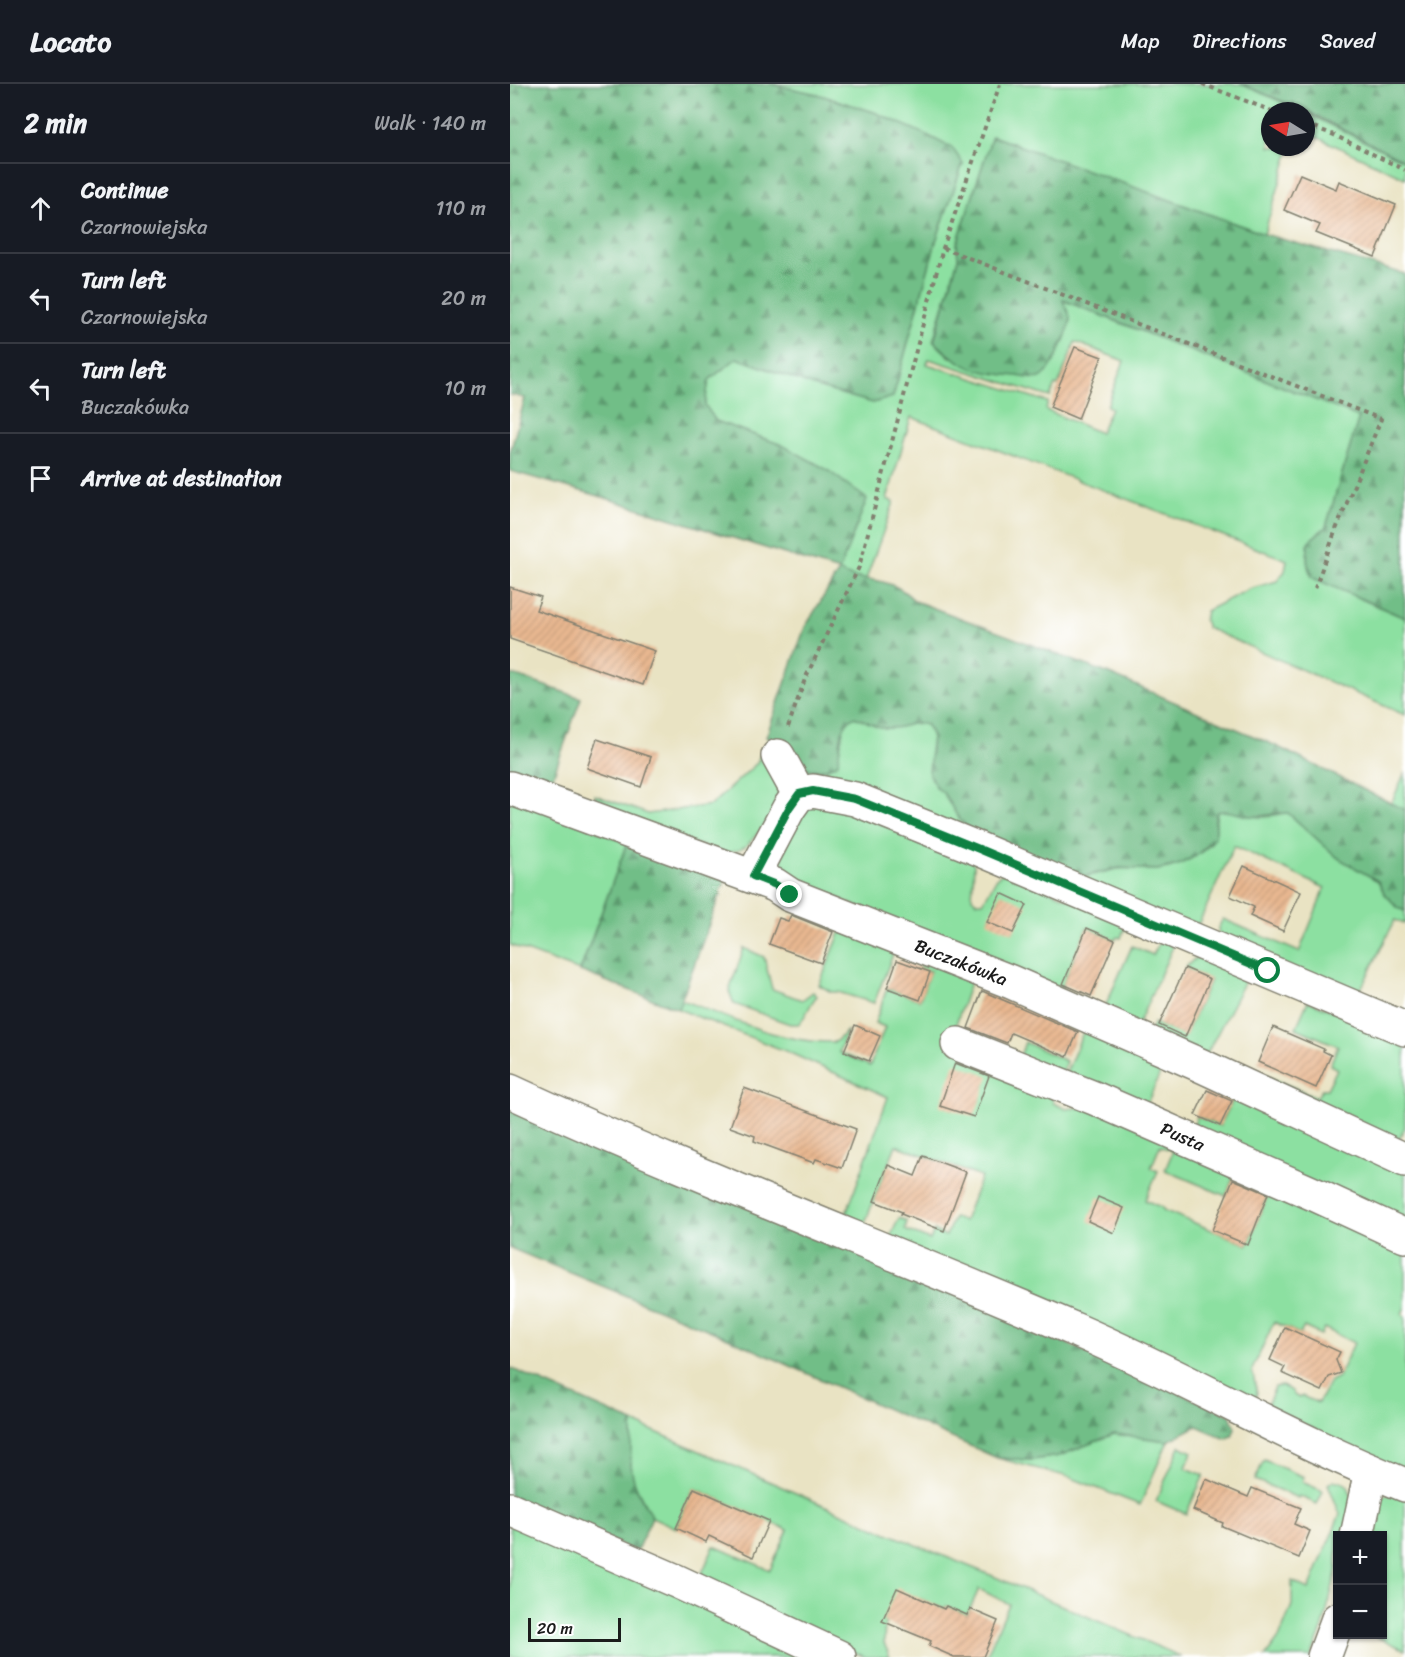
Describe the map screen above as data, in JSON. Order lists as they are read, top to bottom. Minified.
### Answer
{"streets":{"street":["Buczakówka","Pusta"]},"scale_bar":"20 m","north":"left","page":{"header":"Locato","nav":["Map","Directions","Saved"],"heading":["2 min","Walk · 140 m"],"list":[["Continue","Czarnowiejska","110 m"],["Turn left","Czarnowiejska","20 m"],["Turn left","Buczakówka","10 m"],"Arrive at destination"],"map_buttons":["+","−"],"scale":"20 m"}}
